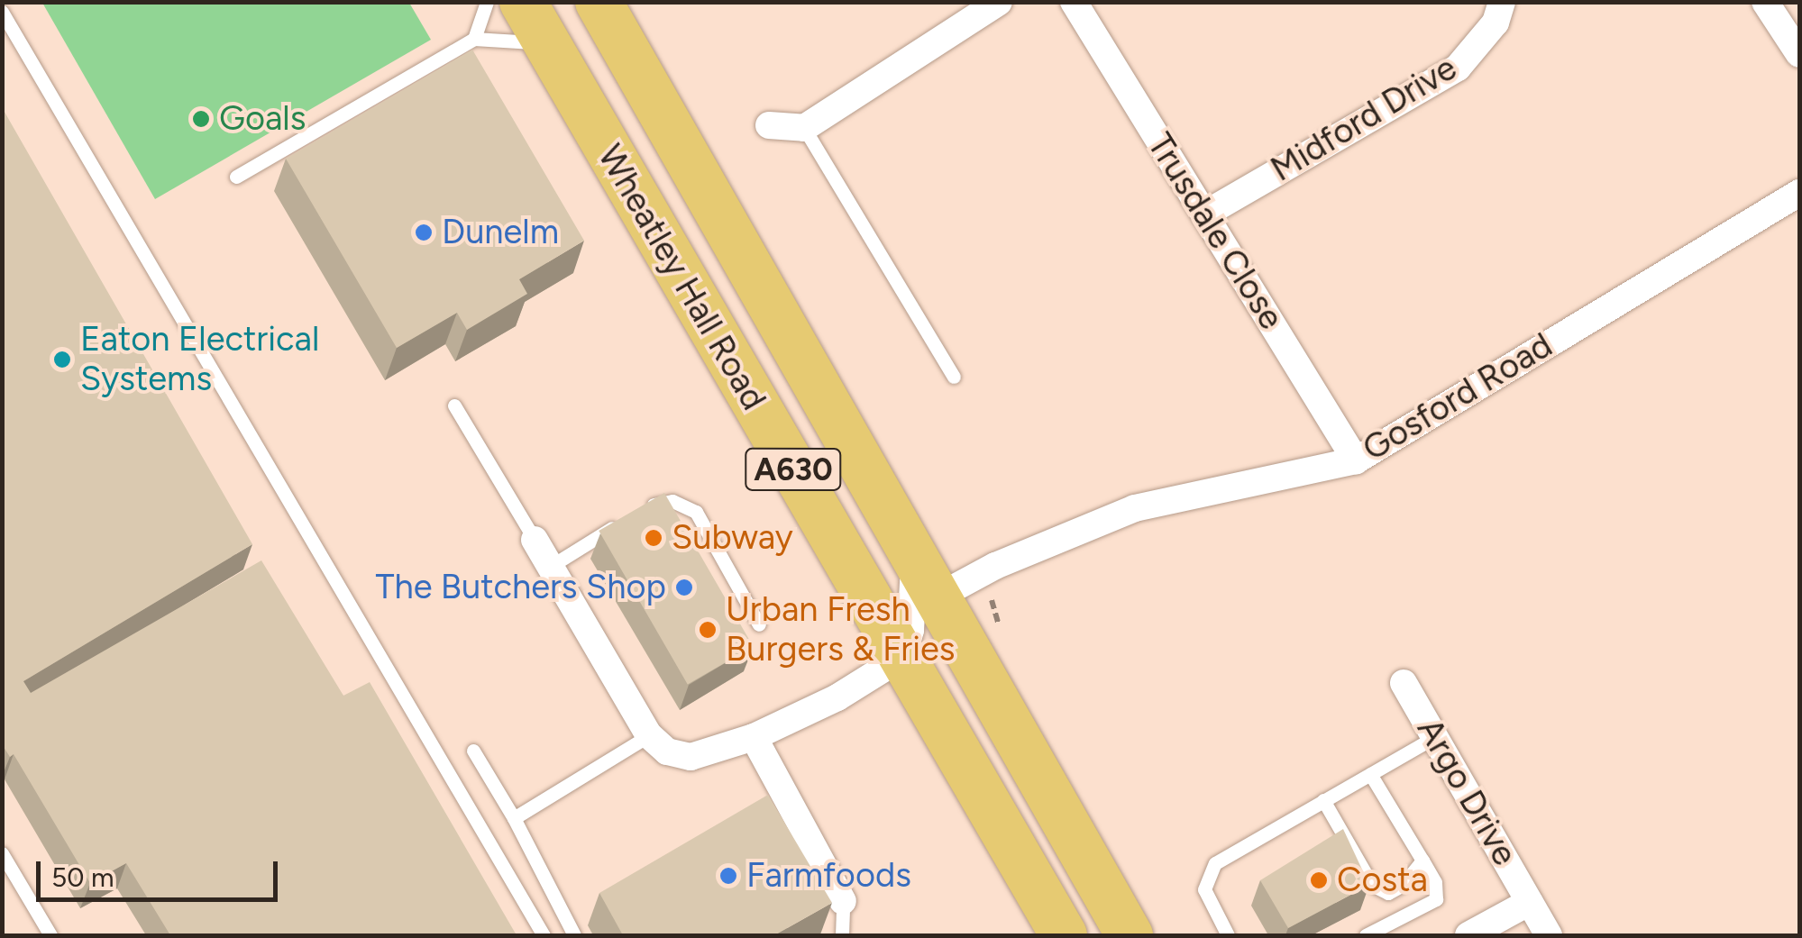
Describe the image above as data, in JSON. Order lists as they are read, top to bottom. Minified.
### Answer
{"streets":{"highway":["Wheatley Hall Road","A630"],"street":["Midford Drive","Trusdale Close","Gosford Road","Argo Drive"]},"crossings":[["Midford Drive","Trusdale Close"],["Trusdale Close","Gosford Road"],["Wheatley Hall Road","Gosford Road"]],"places":["Goals","Dunelm","Eaton Electrical Systems","Subway","The Butchers Shop","Urban Fresh Burgers & Fries","Farmfoods","Costa"],"scale_bar":"50 m"}
